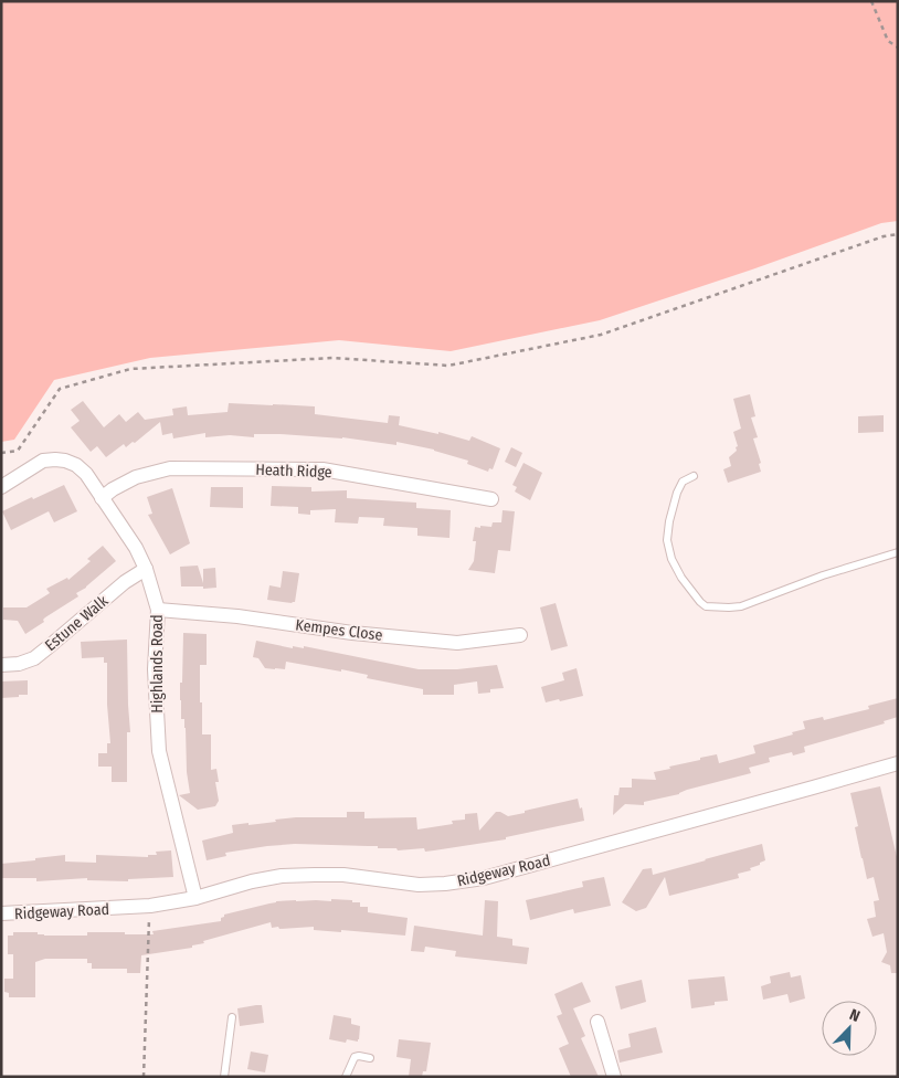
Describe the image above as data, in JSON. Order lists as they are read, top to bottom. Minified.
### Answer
{"streets":{"street":["Heath Ridge","Estune Walk","Kempes Close","Highlands Road","Ridgeway Road"]},"crossings":[["Heath Ridge","Highlands Road"],["Estune Walk","Highlands Road"],["Kempes Close","Highlands Road"],["Highlands Road","Ridgeway Road"]],"north":"top right"}
